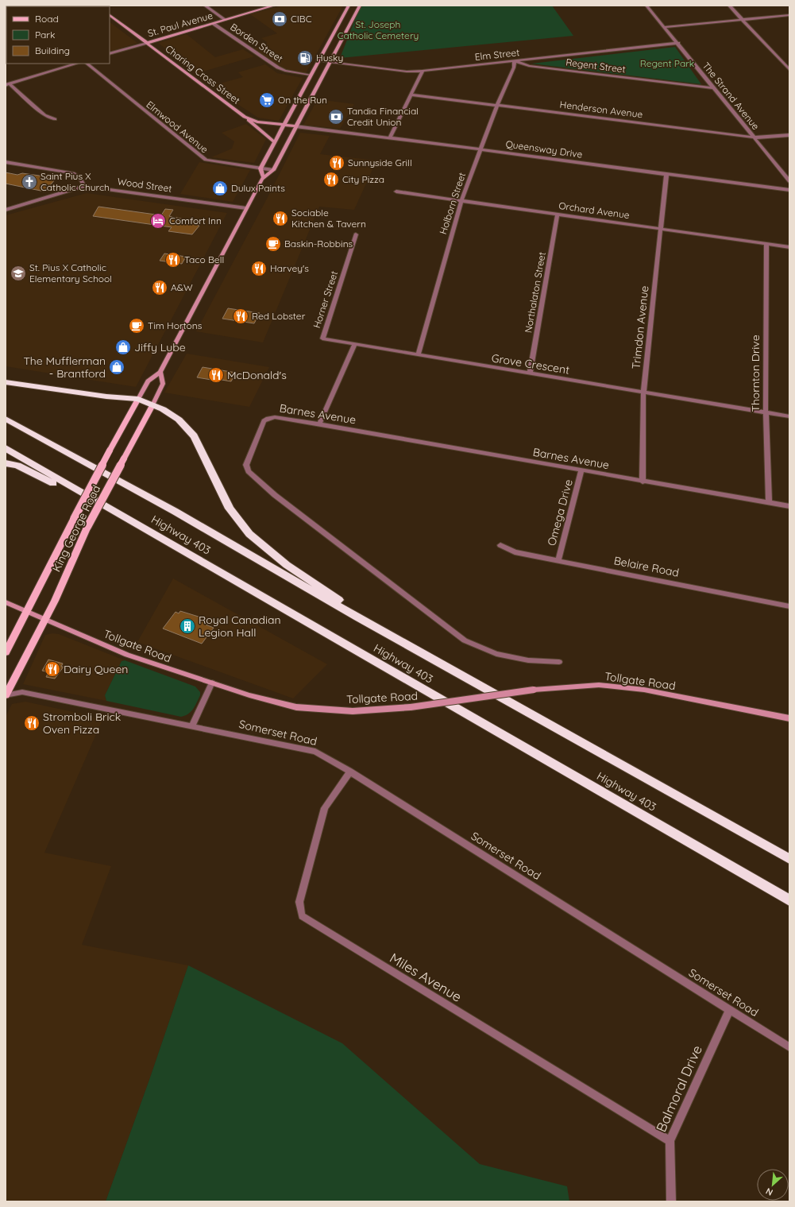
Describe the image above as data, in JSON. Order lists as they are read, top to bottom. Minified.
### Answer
{"streets":{"highway":["Highway 403"],"main road":["St. Paul Avenue","Charing Cross Street","King George Road","Tollgate Road"],"street":["Borden Street","Elm Street","Regent Street","The Strand Avenue","Henderson Avenue","Elmwood Avenue","Queensway Drive","Wood Street","Holborn Street","Orchard Avenue","Northalaton Street","Horner Street","Trimdon Avenue","Grove Crescent","Thornton Drive","Barnes Avenue","Omega Drive","Belaire Road","Somerset Road","Miles Avenue","Balmoral Drive"]},"crossings":[["St. Paul Avenue","Borden Street"],["St. Paul Avenue","Charing Cross Street"],["Elm Street","Regent Street"],["Elm Street","The Strand Avenue"],["Elm Street","Holborn Street"],["Elm Street","King George Road"],["Regent Street","The Strand Avenue"],["Regent Street","Holborn Street"],["Charing Cross Street","Queensway Drive"],["Charing Cross Street","King George Road"],["The Strand Avenue","Henderson Avenue"],["Henderson Avenue","Holborn Street"],["Elmwood Avenue","King George Road"],["Queensway Drive","Holborn Street"],["Queensway Drive","Trimdon Avenue"],["Queensway Drive","King George Road"],["Wood Street","King George Road"],["Holborn Street","Orchard Avenue"],["Holborn Street","Grove Crescent"],["Orchard Avenue","Northalaton Street"],["Orchard Avenue","Trimdon Avenue"],["Orchard Avenue","Thornton Drive"],["Northalaton Street","Grove Crescent"],["Horner Street","Grove Crescent"],["Trimdon Avenue","Grove Crescent"],["Trimdon Avenue","Barnes Avenue"],["Grove Crescent","Thornton Drive"],["Thornton Drive","Barnes Avenue"],["Barnes Avenue","Omega Drive"],["Omega Drive","Belaire Road"],["King George Road","Tollgate Road"],["King George Road","Somerset Road"],["Somerset Road","Miles Avenue"],["Somerset Road","Balmoral Drive"],["Miles Avenue","Balmoral Drive"]],"parks":["St. Joseph Catholic Cemetery","Regent Park"],"places":{"bank":["CIBC","Tandia Financial Credit Union"],"fuel station":["Husky"],"supermarket":["On the Run"],"restaurant":["Sunnyside Grill","City Pizza","Sociable Kitchen & Tavern","Taco Bell","Harvey's","A&W","Red Lobster","McDonald's","Dairy Queen","Stromboli Brick Oven Pizza"],"church":["Saint Pius X Catholic Church"],"shop":["Dulux Paints","Jiffy Lube","The Mufflerman - Brantford"],"hotel":["Comfort Inn"],"cafe":["Baskin-Robbins","Tim Hortons"],"school or university":["St. Pius X Catholic Elementary School"],"building":["Royal Canadian Legion Hall"]},"legend":["Road","Park","Building"],"north":"bottom left"}
